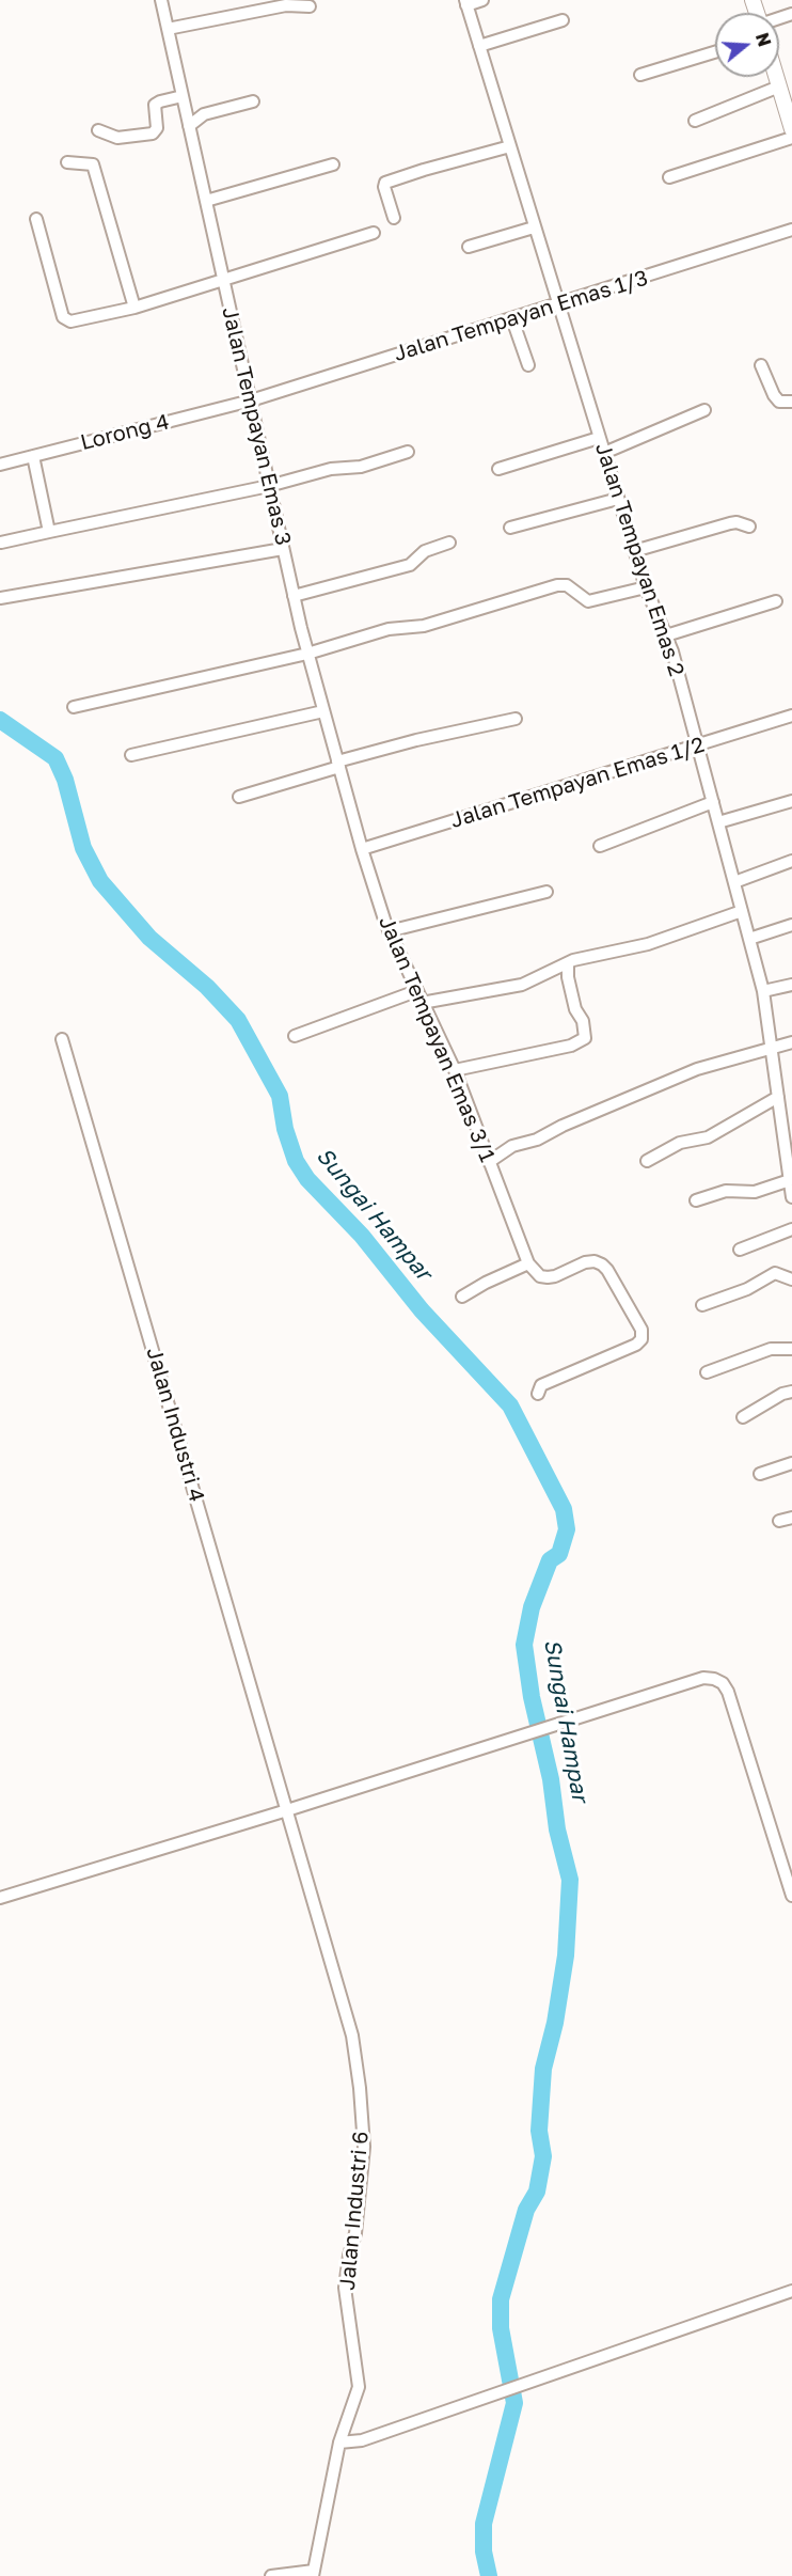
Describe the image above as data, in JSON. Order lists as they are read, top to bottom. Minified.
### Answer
{"streets":{"street":["Jalan Tempayan Emas 1/3","Jalan Tempayan Emas 3","Lorong 4","Jalan Tempayan Emas 2","Jalan Tempayan Emas 1/2","Jalan Tempayan Emas 3/1","Jalan Industri 4","Jalan Industri 6"]},"crossings":[["Jalan Tempayan Emas 1/3","Jalan Tempayan Emas 3"],["Jalan Tempayan Emas 1/3","Lorong 4"],["Jalan Tempayan Emas 1/3","Jalan Tempayan Emas 2"],["Jalan Tempayan Emas 3","Lorong 4"],["Jalan Tempayan Emas 3","Jalan Tempayan Emas 1/2"],["Jalan Tempayan Emas 3","Jalan Tempayan Emas 3/1"],["Jalan Tempayan Emas 2","Jalan Tempayan Emas 1/2"],["Jalan Tempayan Emas 1/2","Jalan Tempayan Emas 3/1"],["Jalan Industri 4","Jalan Industri 6"]],"water":["Sungai Hampar"],"north":"right"}
